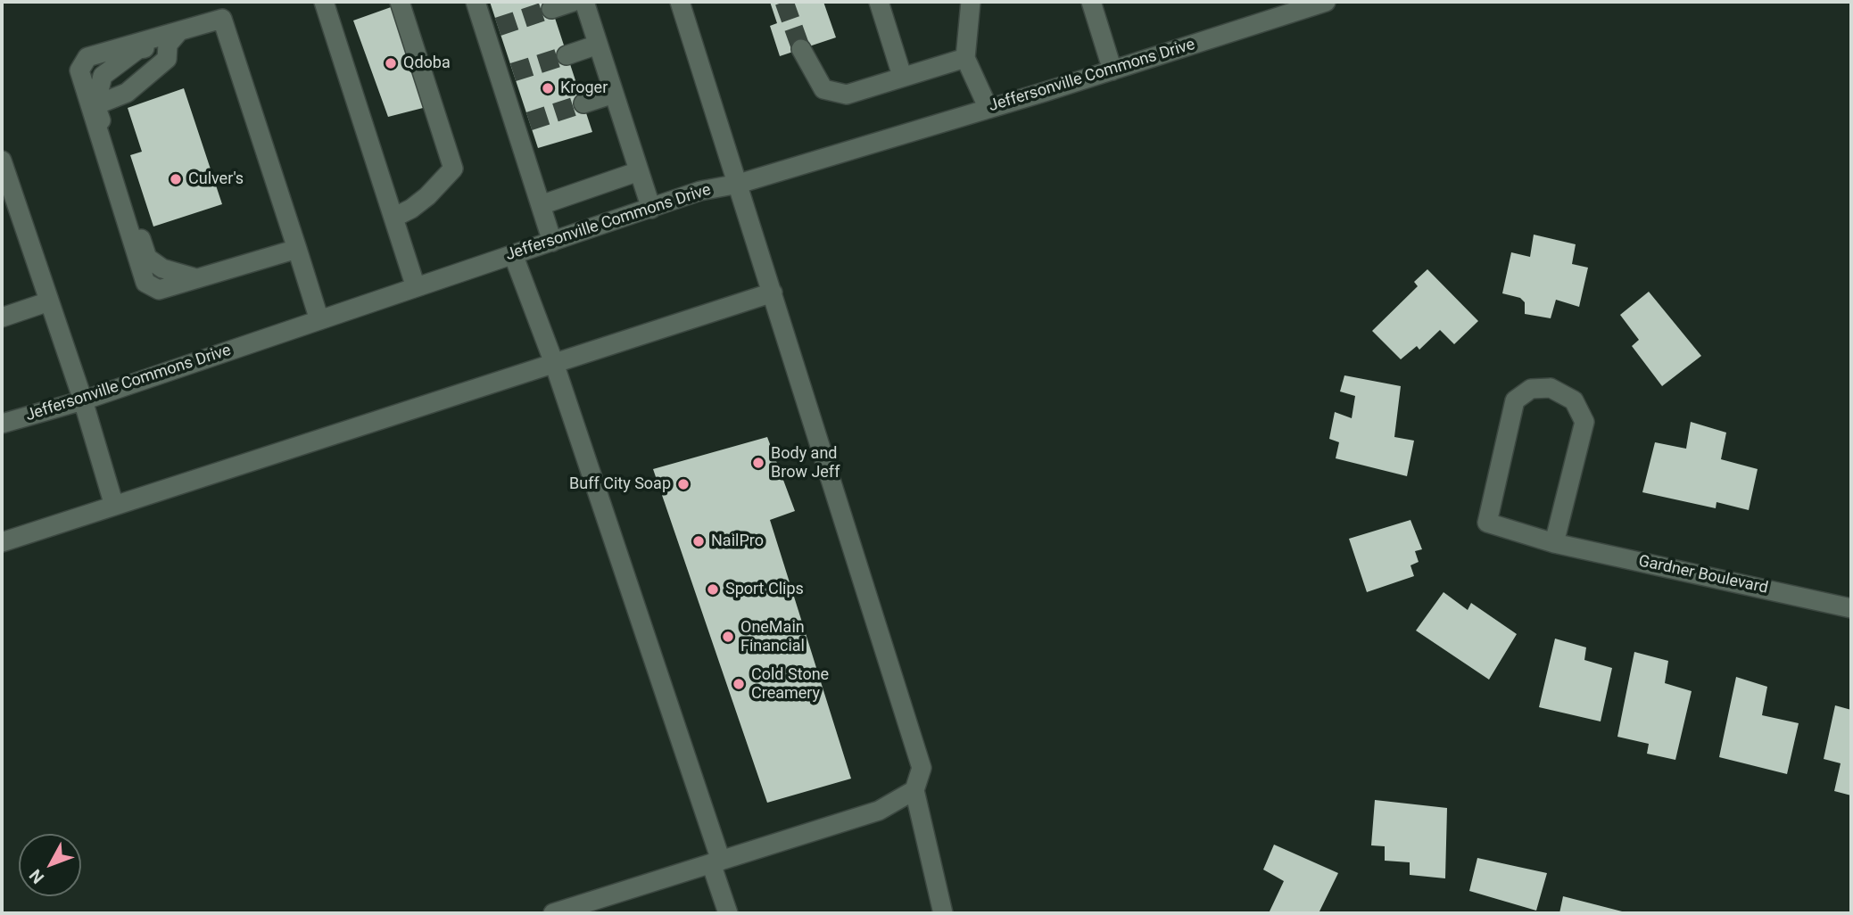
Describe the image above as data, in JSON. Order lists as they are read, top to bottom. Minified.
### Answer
{"streets":{"street":["Jeffersonville Commons Drive","Gardner Boulevard"]},"places":["Qdoba","Kroger","Culver's","Body and Brow Jeff","Buff City Soap","NailPro","Sport Clips","OneMain Financial","Cold Stone Creamery"],"north":"bottom left"}
